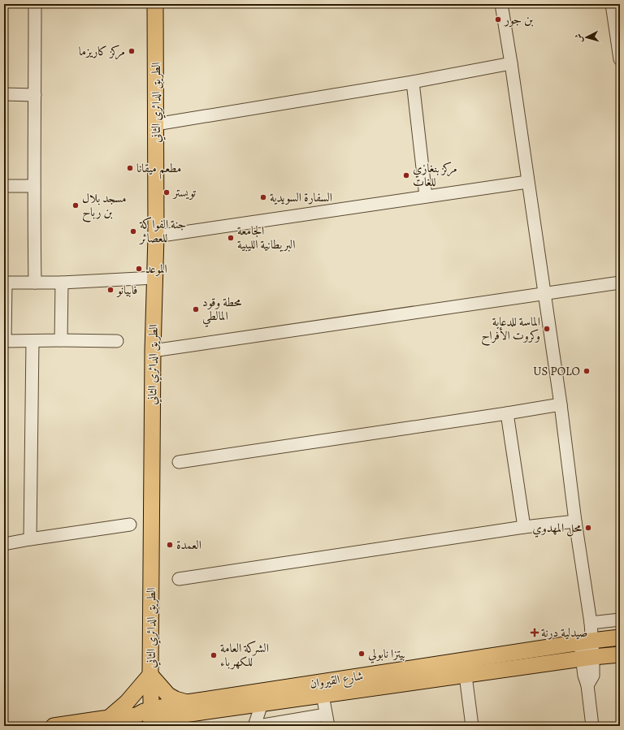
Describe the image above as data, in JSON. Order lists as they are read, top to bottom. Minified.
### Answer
{"streets":{"main road":["الطريق الدائري الثاني","شارع القيروان"]},"places":{"other":["بن جور","مركز كاريزما","مطعم ميقانا","مركز بنغازي للغات","تويستر","السفارة السويدية","مسجد بلال بن رباح","جنة الفواكة للعصائر","الجامعة البريطانية الليبية","الموعد","فابيانو","محطة وقود المالطي","الماسة للدعاية وكروت الأفراح","US POLO","محل المهدوي","العمدة","بيتزا نابولي","الشركة العامة للكهرباء"],"health":["صيدلية درنة"]},"north":"left"}
